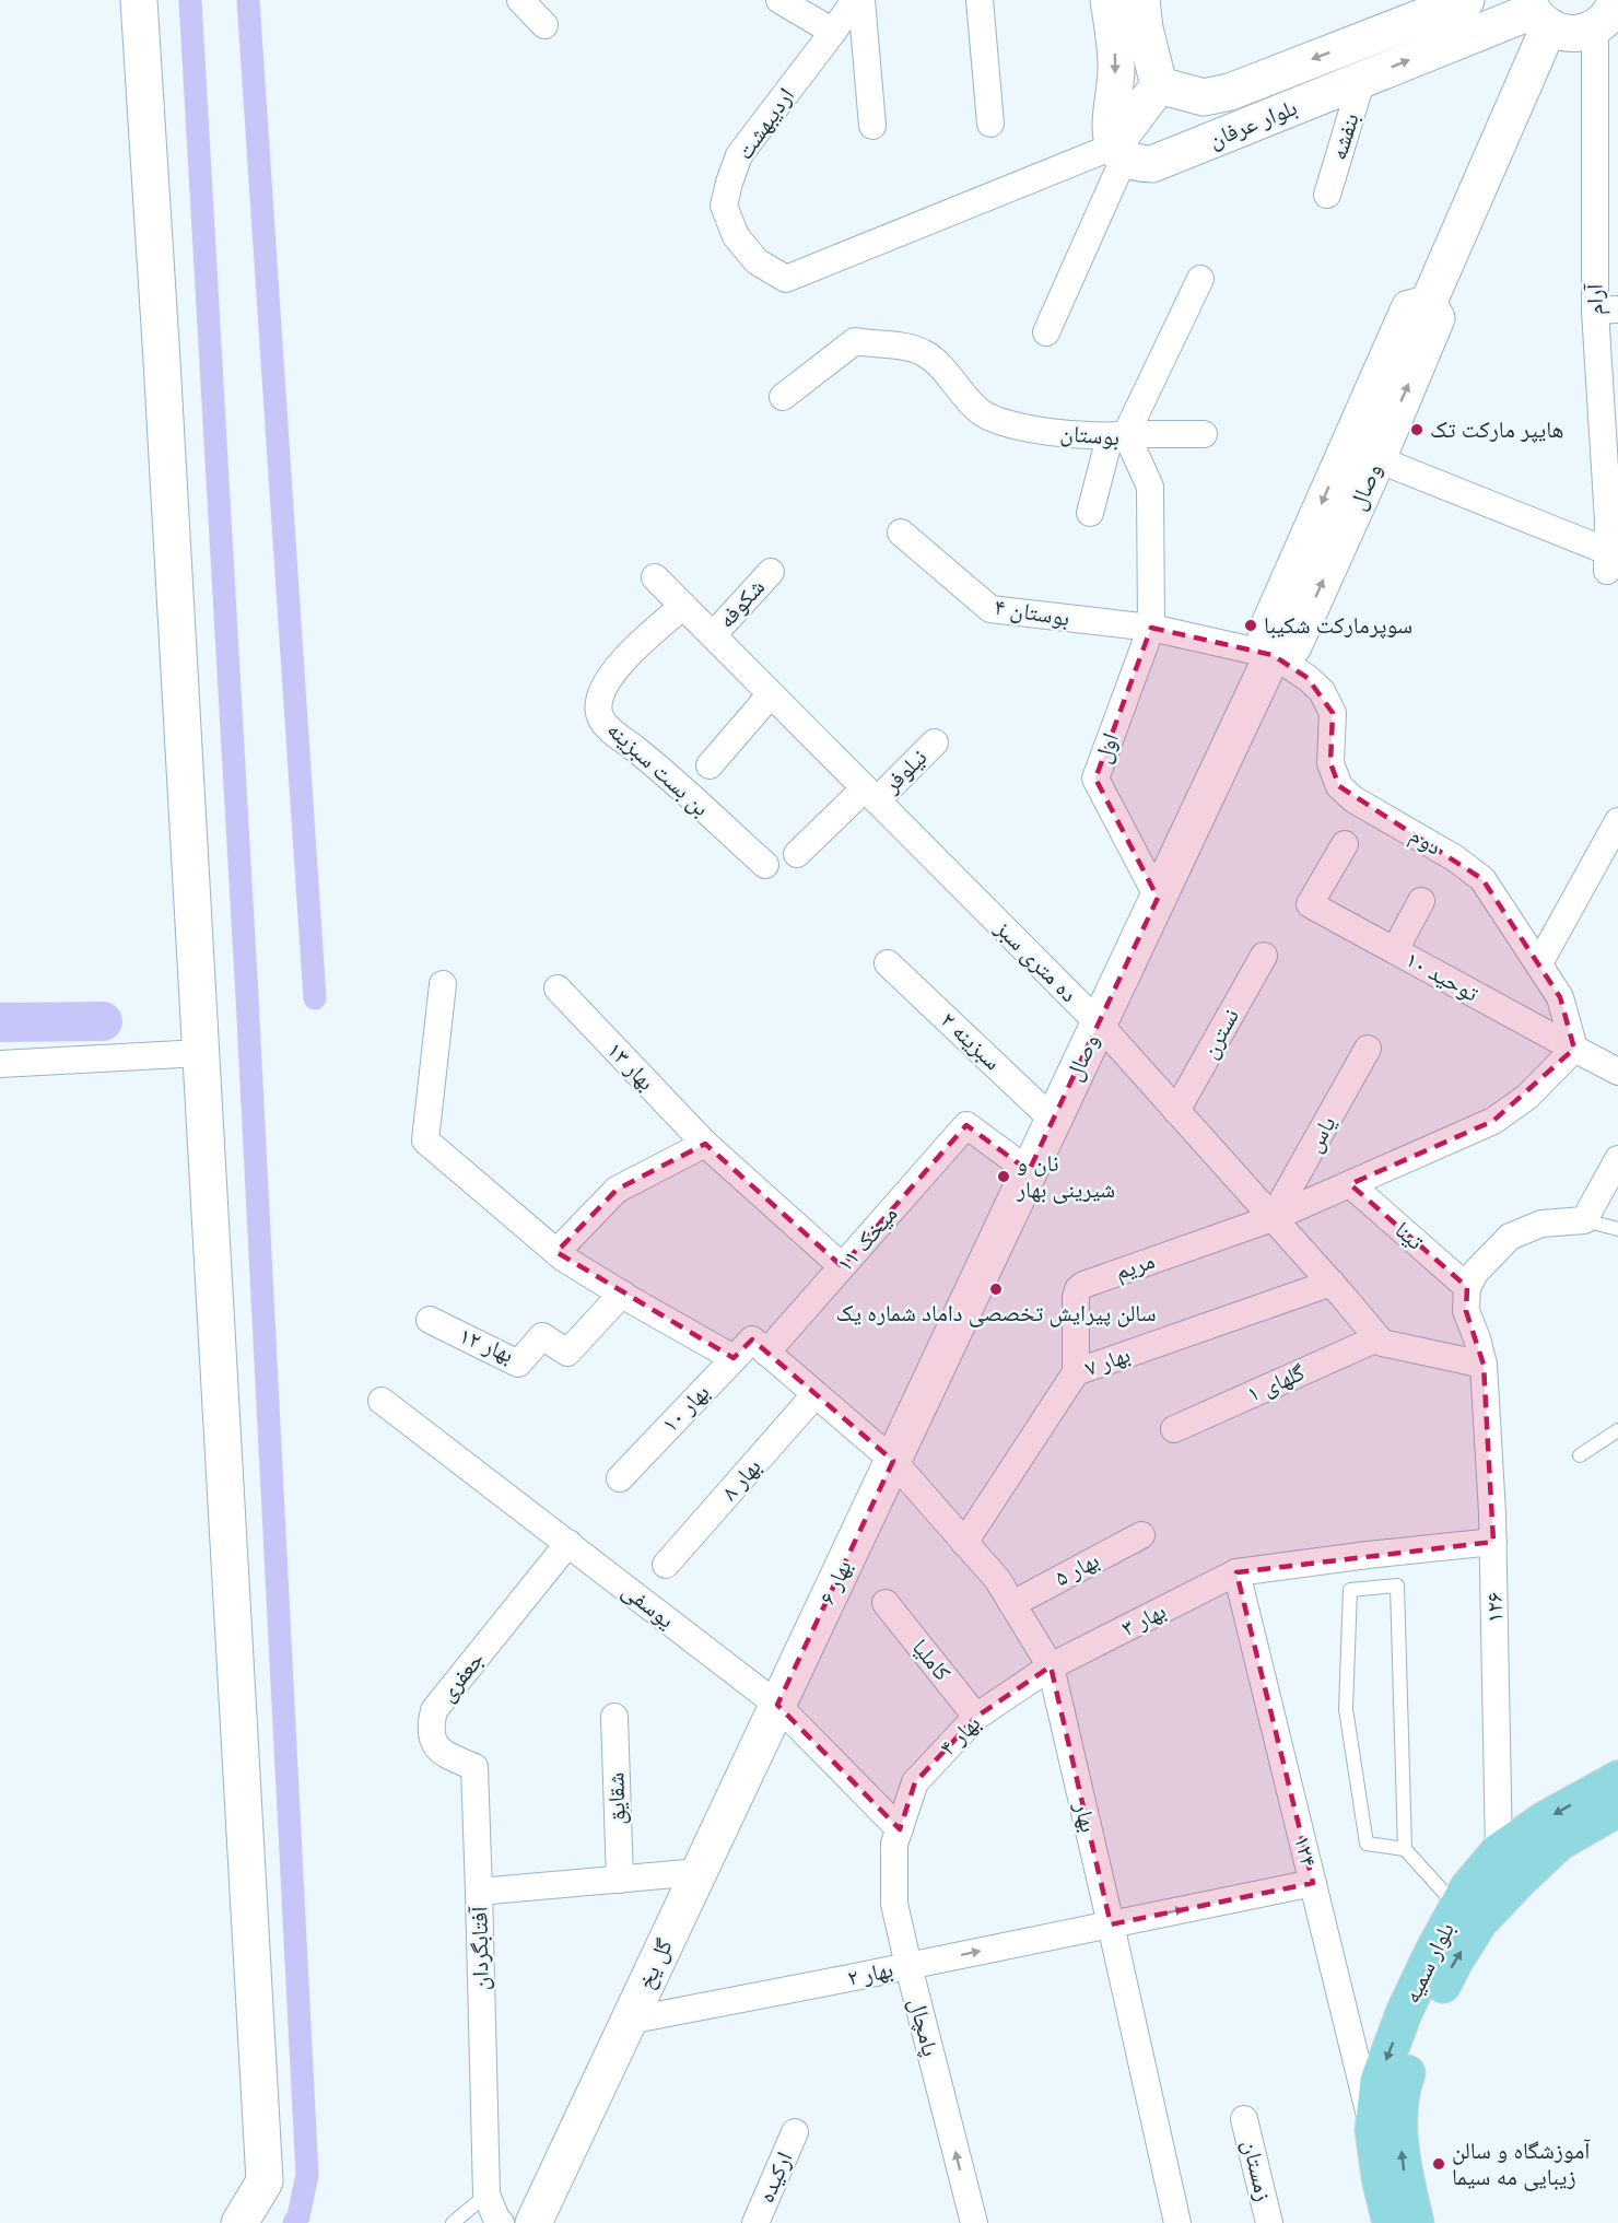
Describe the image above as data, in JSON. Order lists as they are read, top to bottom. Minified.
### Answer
{"streets":{"main road":["بلوار عرفان","وصال","بهار ۶","بلوار سمیه","گل یخ"],"street":["اردیبهشت","بنفشه","آرام","بوستان","شکوفه","بوستان ۴","اول","بن بست سبزینه","نیلوفر","دوم","ده متری سبز","توحید ۱۰","نسترن","سبزینه ۲","بهار ۱۳","یاس","تینا","میخک ۱۱","مریم","بهار ۱۲","بهار ۷","گلهای ۱","بهار ۱۰","بهار ۸","بهار ۵","یوسفی","۱۲۶","بهار ۳","کاملیا","جعفری","بهار ۴","شقایق","بهار","۱۲۴","آفتابگردان","بهار ۲","پامچال","زمستان","ارکیده"]},"crossings":[["اردیبهشت","بلوار عرفان"],["بلوار عرفان","بنفشه"],["بلوار عرفان","وصال"],["آرام","وصال"],["بوستان","بوستان ۴"],["بوستان","اول"],["وصال","اول"],["وصال","دوم"],["وصال","ده متری سبز"],["وصال","سبزینه ۲"],["وصال","میخک ۱۱"],["وصال","بهار ۶"],["وصال","بهار"],["شکوفه","ده متری سبز"],["بوستان ۴","اول"],["بن بست سبزینه","ده متری سبز"],["نیلوفر","ده متری سبز"],["دوم","توحید ۱۰"],["دوم","مریم"],["ده متری سبز","نسترن"],["ده متری سبز","یاس"],["ده متری سبز","مریم"],["ده متری سبز","بهار ۷"],["ده متری سبز","گلهای ۱"],["توحید ۱۰","مریم"],["بهار ۱۳","میخک ۱۱"],["یاس","مریم"],["تینا","مریم"],["تینا","۱۲۶"],["میخک ۱۱","بهار ۱۰"],["میخک ۱۱","بهار"],["مریم","بهار ۷"],["بهار ۱۲","بهار"],["بهار ۷","بهار"],["بهار ۱۰","بهار"],["بهار ۸","بهار"],["بهار ۵","بهار"],["بهار ۶","یوسفی"],["بهار ۶","بهار"],["بهار ۶","گل یخ"],["یوسفی","جعفری"],["یوسفی","بهار ۴"],["یوسفی","گل یخ"],["یوسفی","پامچال"],["۱۲۶","بهار ۳"],["۱۲۶","بلوار سمیه"],["بهار ۳","بهار ۴"],["بهار ۳","بهار"],["بهار ۳","۱۲۴"],["کاملیا","بهار ۴"],["جعفری","آفتابگردان"],["بهار ۴","بهار"],["بهار ۴","پامچال"],["شقایق","آفتابگردان"],["بهار","بهار ۲"],["۱۲۴","بلوار سمیه"],["۱۲۴","بهار ۲"],["آفتابگردان","گل یخ"],["گل یخ","بهار ۲"],["بهار ۲","پامچال"]],"one_way":["بهار ۲","پامچال"],"places":["هایپر مارکت تک","سوپرمارکت شکیبا","نان و شیرینی بهار","سالن پیرایش تخصصی داماد شماره یک","آموزشگاه و سالن زیبایی مه سیما"]}
